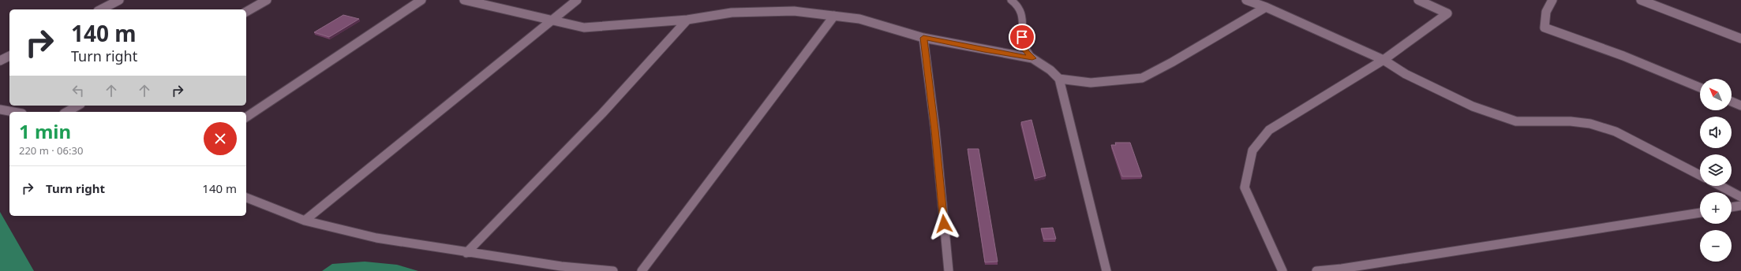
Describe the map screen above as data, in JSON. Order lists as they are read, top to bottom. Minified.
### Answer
{"north":"top left","page":{"turn":["140 m","Turn right"],"map_buttons":["+","−"],"heading":["1 min","220 m · 06:30"],"list":[{"name":"Turn right","value":"140 m"}]}}
